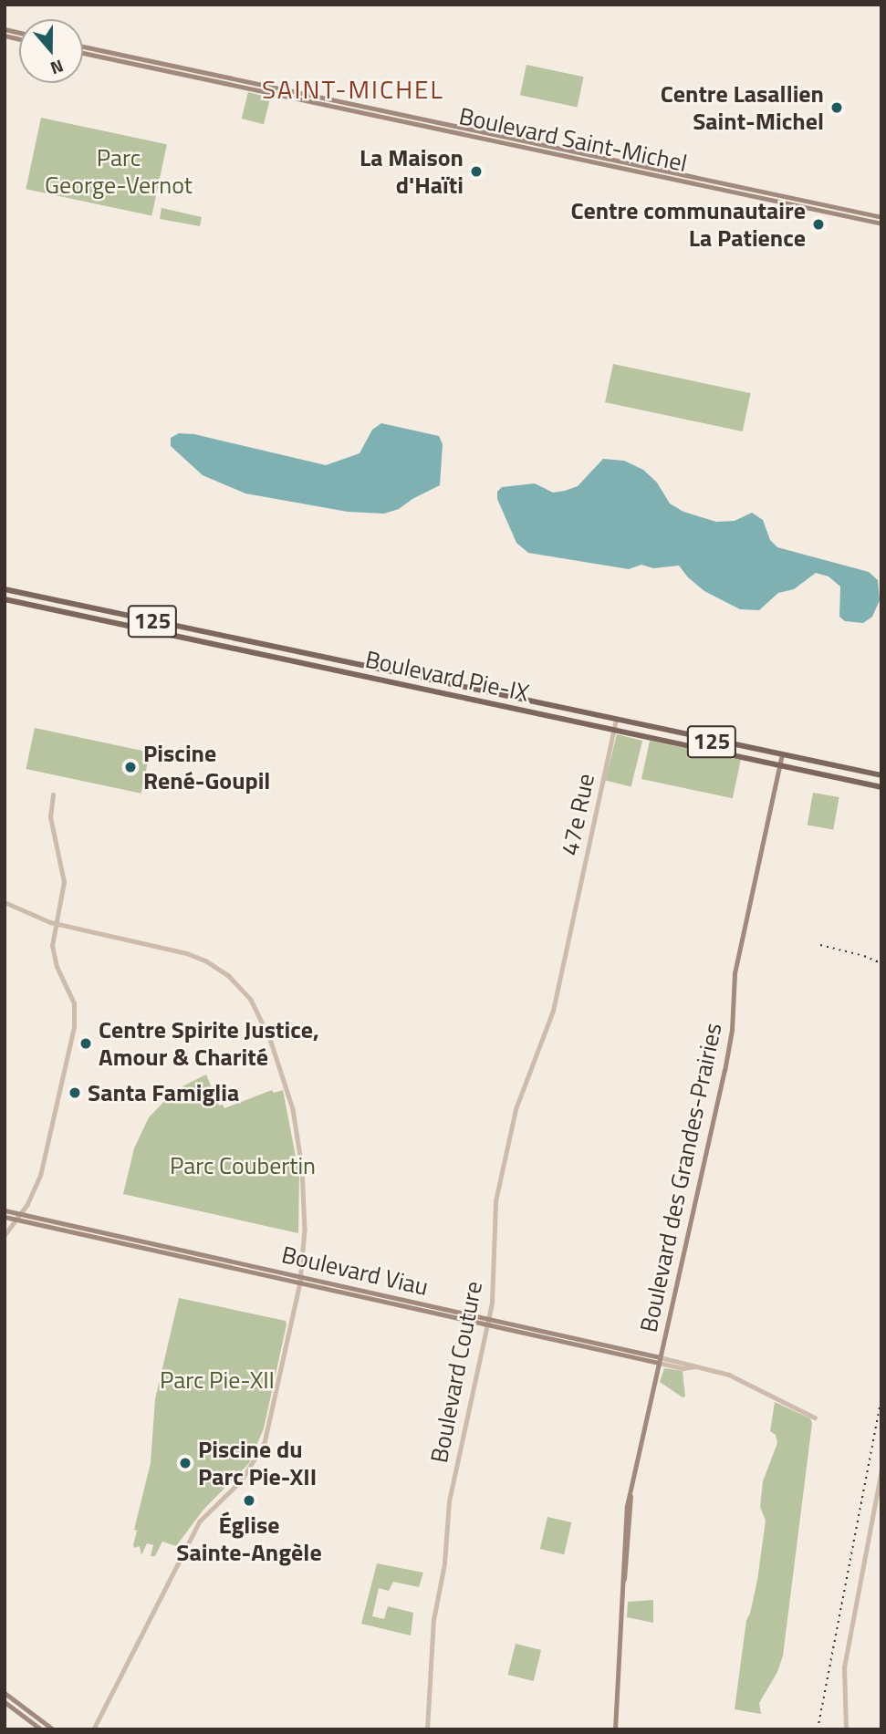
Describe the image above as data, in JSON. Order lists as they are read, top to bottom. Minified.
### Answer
{"streets":{"main road":["Boulevard Saint-Michel","125","Boulevard Pie-IX","Boulevard des Grandes-Prairies","Boulevard Viau"],"street":["47e Rue","Boulevard Couture"]},"crossings":[["Boulevard Pie-IX","47e Rue"],["Boulevard Pie-IX","Boulevard des Grandes-Prairies"],["47e Rue","Boulevard Couture"],["Boulevard des Grandes-Prairies","Boulevard Viau"],["Boulevard Viau","Boulevard Couture"]],"districts":["SAINT-MICHEL"],"parks":["Parc George-Vernot","Parc Coubertin","Parc Pie-XII"],"places":["Centre Lasallien Saint-Michel","La Maison d'Haïti","Centre communautaire La Patience","Piscine René-Goupil","Centre Spirite Justice, Amour & Charité","Santa Famiglia","Piscine du Parc Pie-XII","Église Sainte-Angèle"],"north":"bottom"}
